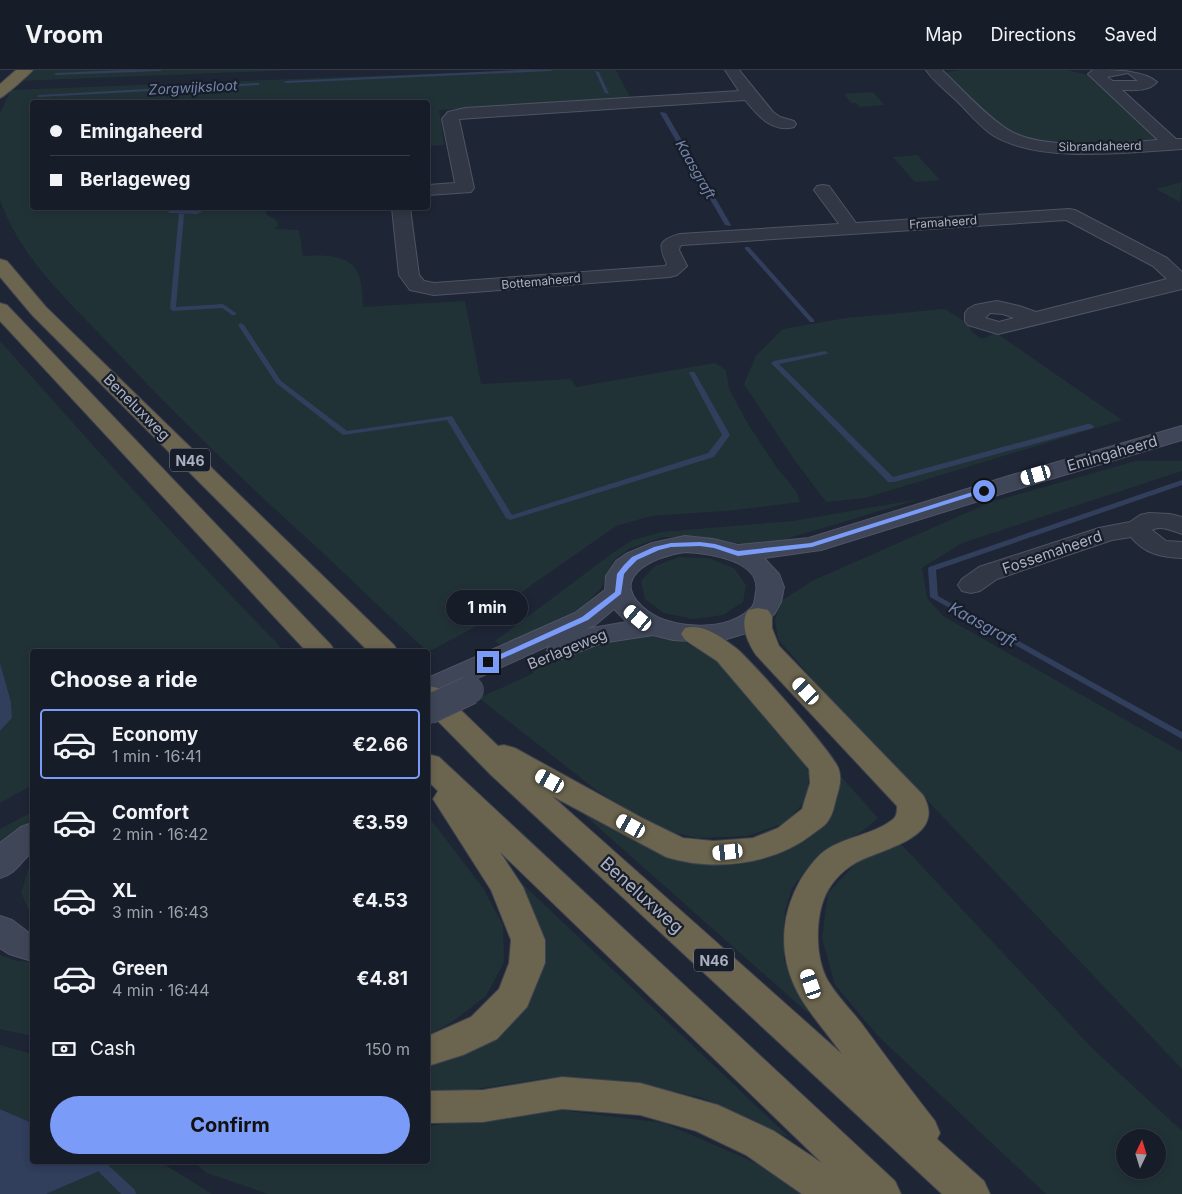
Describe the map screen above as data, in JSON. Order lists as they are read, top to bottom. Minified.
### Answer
{"streets":{"highway":["Beneluxweg","N46"],"street":["Sibrandaheerd","Framaheerd","Bottemaheerd","Emingaheerd","Fossemaheerd","Berlageweg"]},"crossings":[["Framaheerd","Bottemaheerd"],["Beneluxweg","N46"],["Emingaheerd","N46"],["Emingaheerd","Berlageweg"],["N46","Berlageweg"]],"water":["Zorgwijksloot","Kaasgraft"],"north":"top","page":{"header":"Vroom","nav":["Map","Directions","Saved"],"banner":["Emingaheerd","Berlageweg"],"bubble":"1 min","heading":"Choose a ride","list":[{"name":"Economy","note":"1 min · 16:41","value":"€2.66"},{"name":"Comfort","note":"2 min · 16:42","value":"€3.59"},{"name":"XL","note":"3 min · 16:43","value":"€4.53"},{"name":"Green","note":"4 min · 16:44","value":"€4.81"}],"pay":["Cash","150 m"],"buttons":"Confirm"}}
